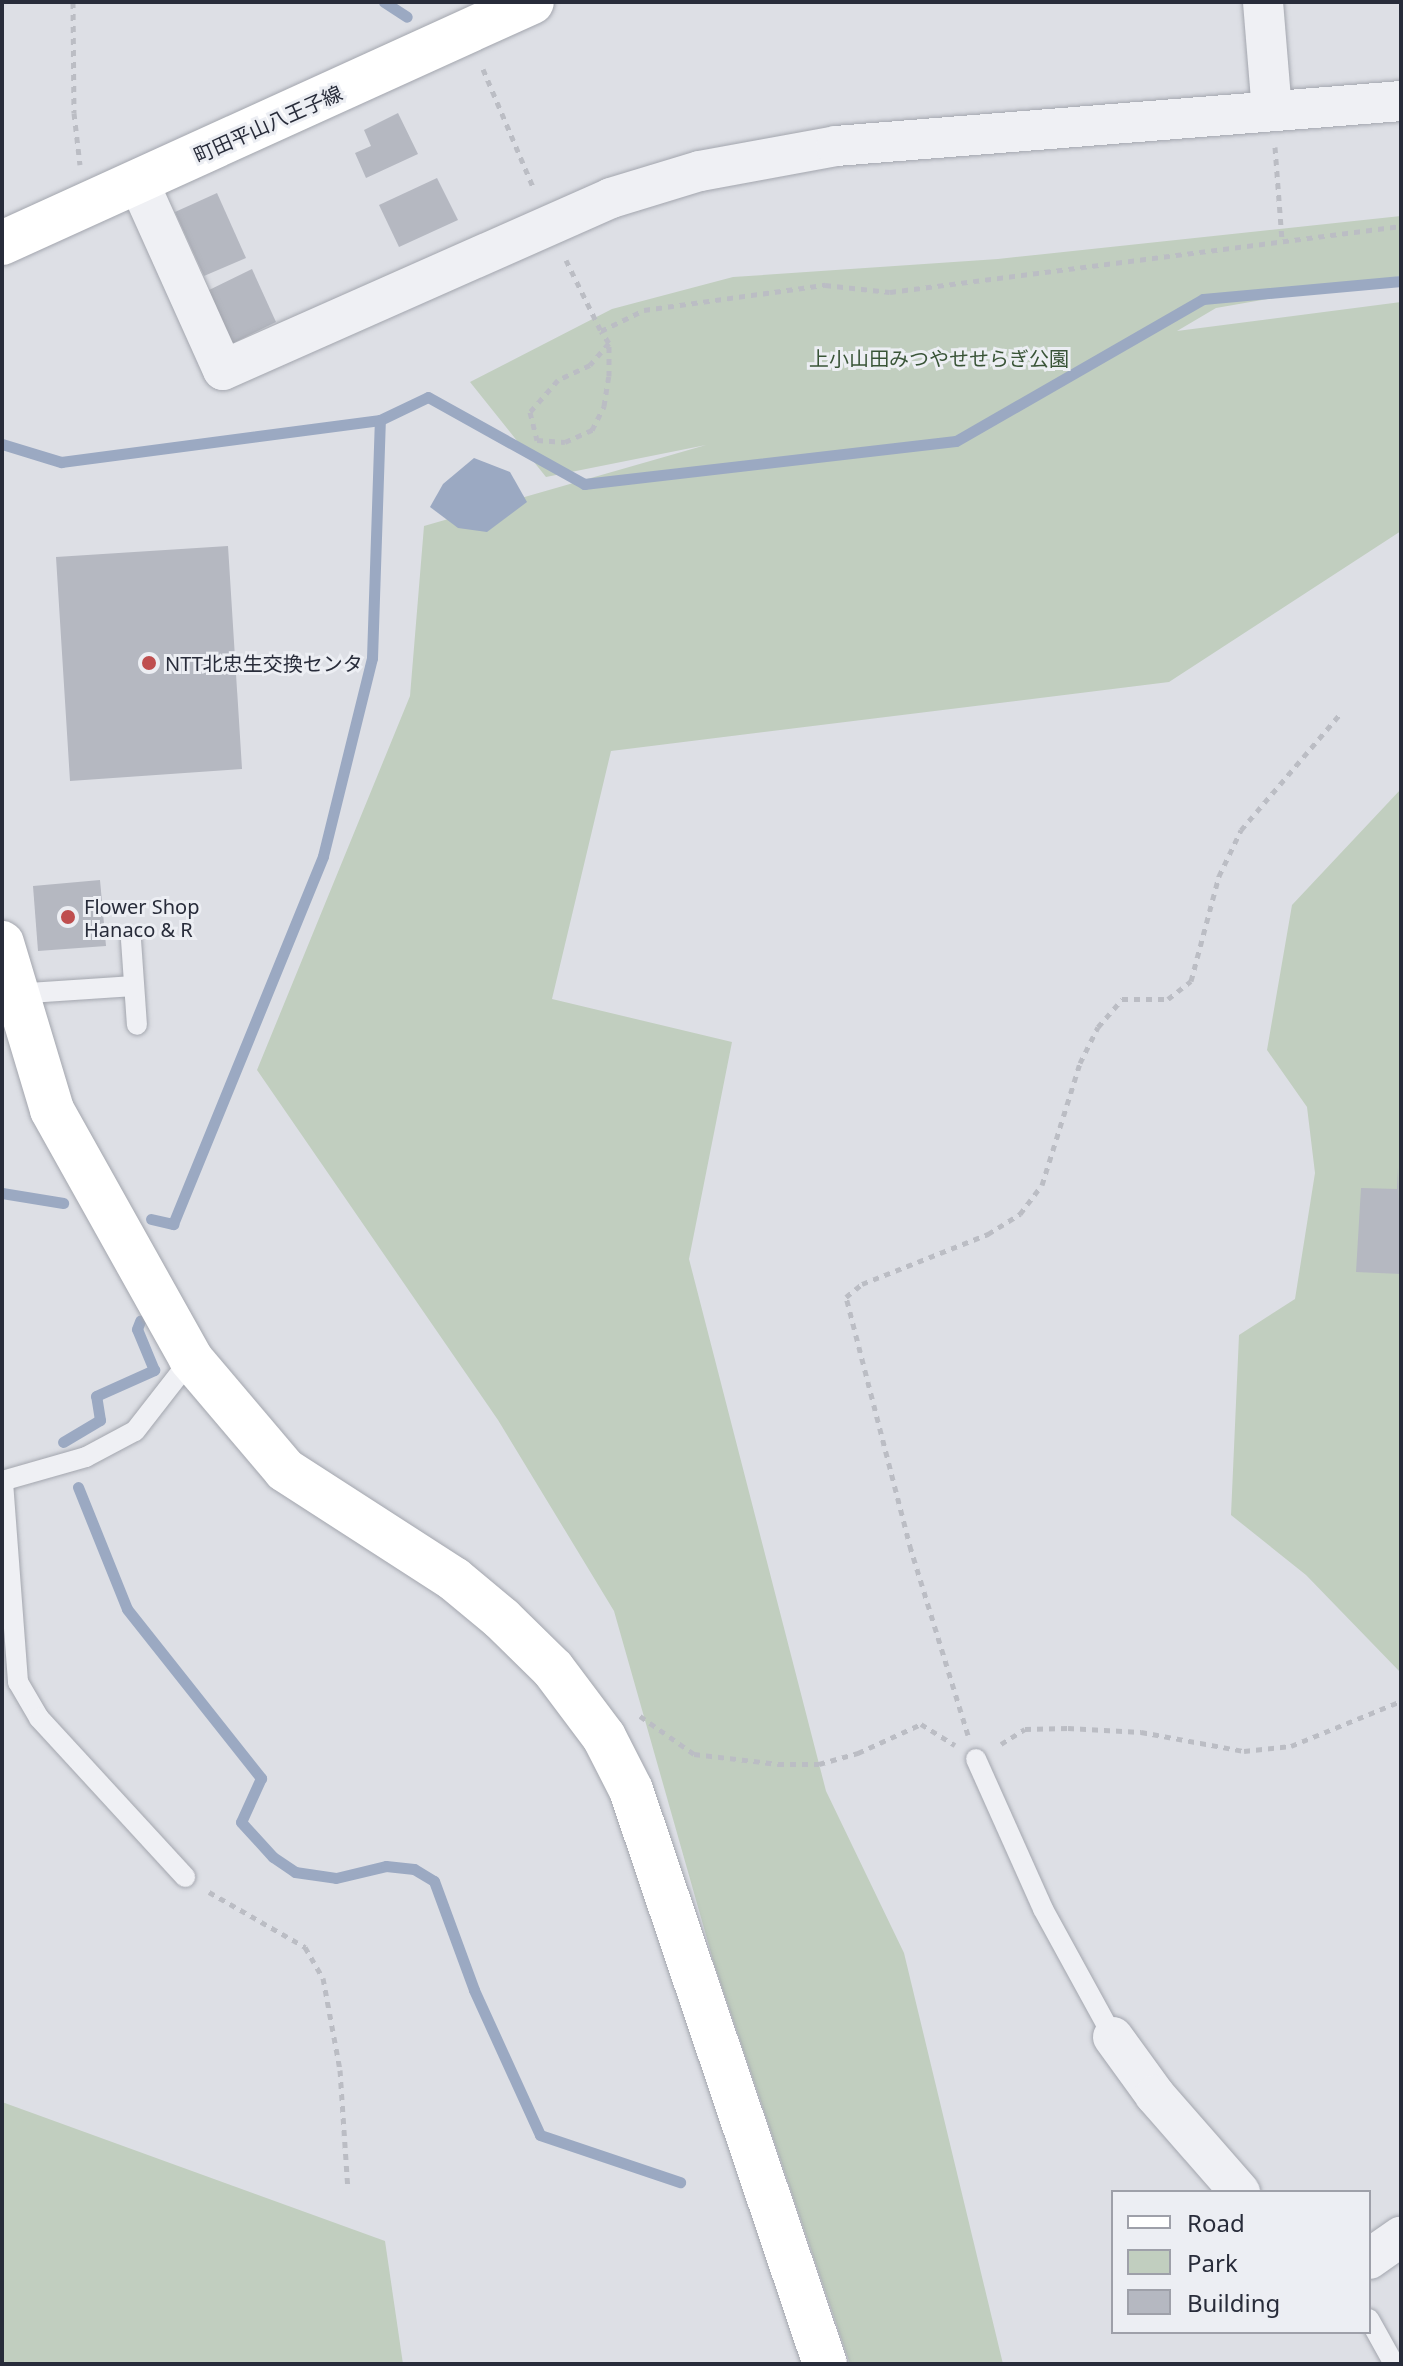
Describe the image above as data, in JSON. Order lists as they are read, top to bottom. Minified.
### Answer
{"streets":{"street":["町田平山八王子線"]},"parks":["上小山田みつやせせらぎ公園"],"places":["NTT北忠生交換センタ","Flower Shop Hanaco & R"],"legend":["Road","Park","Building"]}
